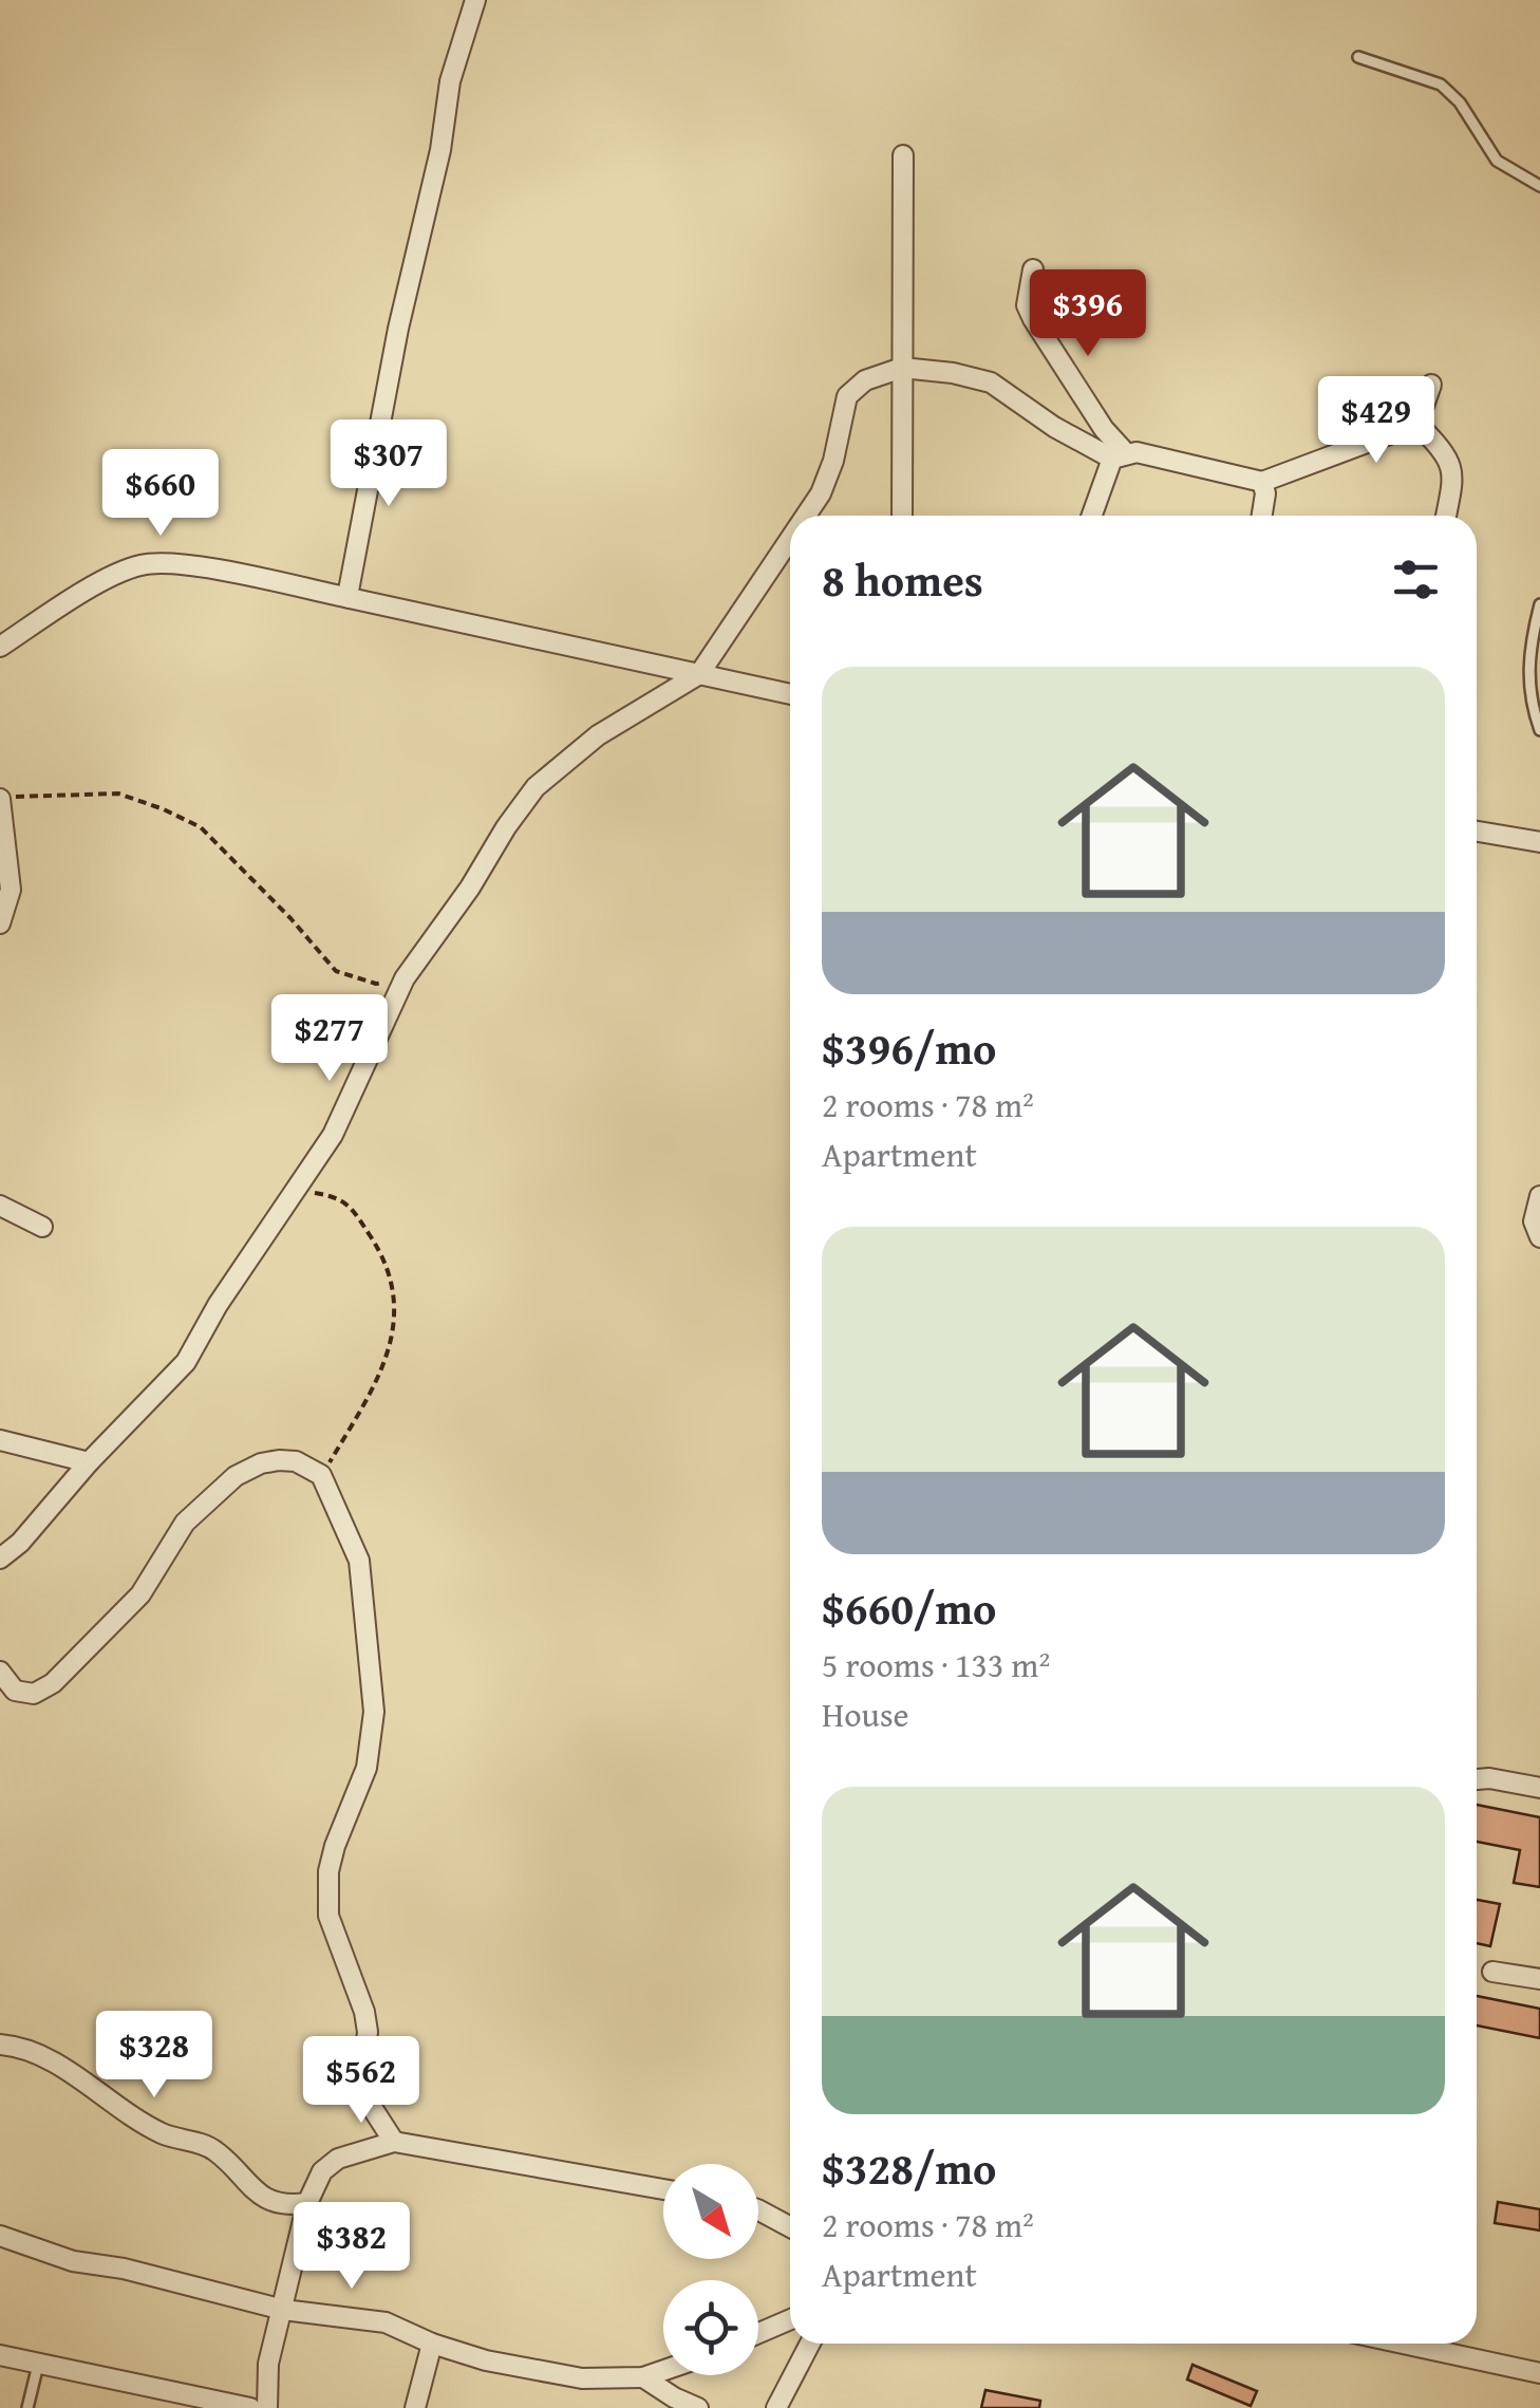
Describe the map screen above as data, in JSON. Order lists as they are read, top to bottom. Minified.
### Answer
{"north":"bottom right","page":{"price":["$396","$429","$307","$660","$277","$328","$562","$382"],"heading":"8 homes","list":[{"name":"$396/mo","note":"2 rooms · 78 m² · Apartment"},{"name":"$660/mo","note":"5 rooms · 133 m² · House"},{"name":"$328/mo","note":"2 rooms · 78 m² · Apartment"}]}}
